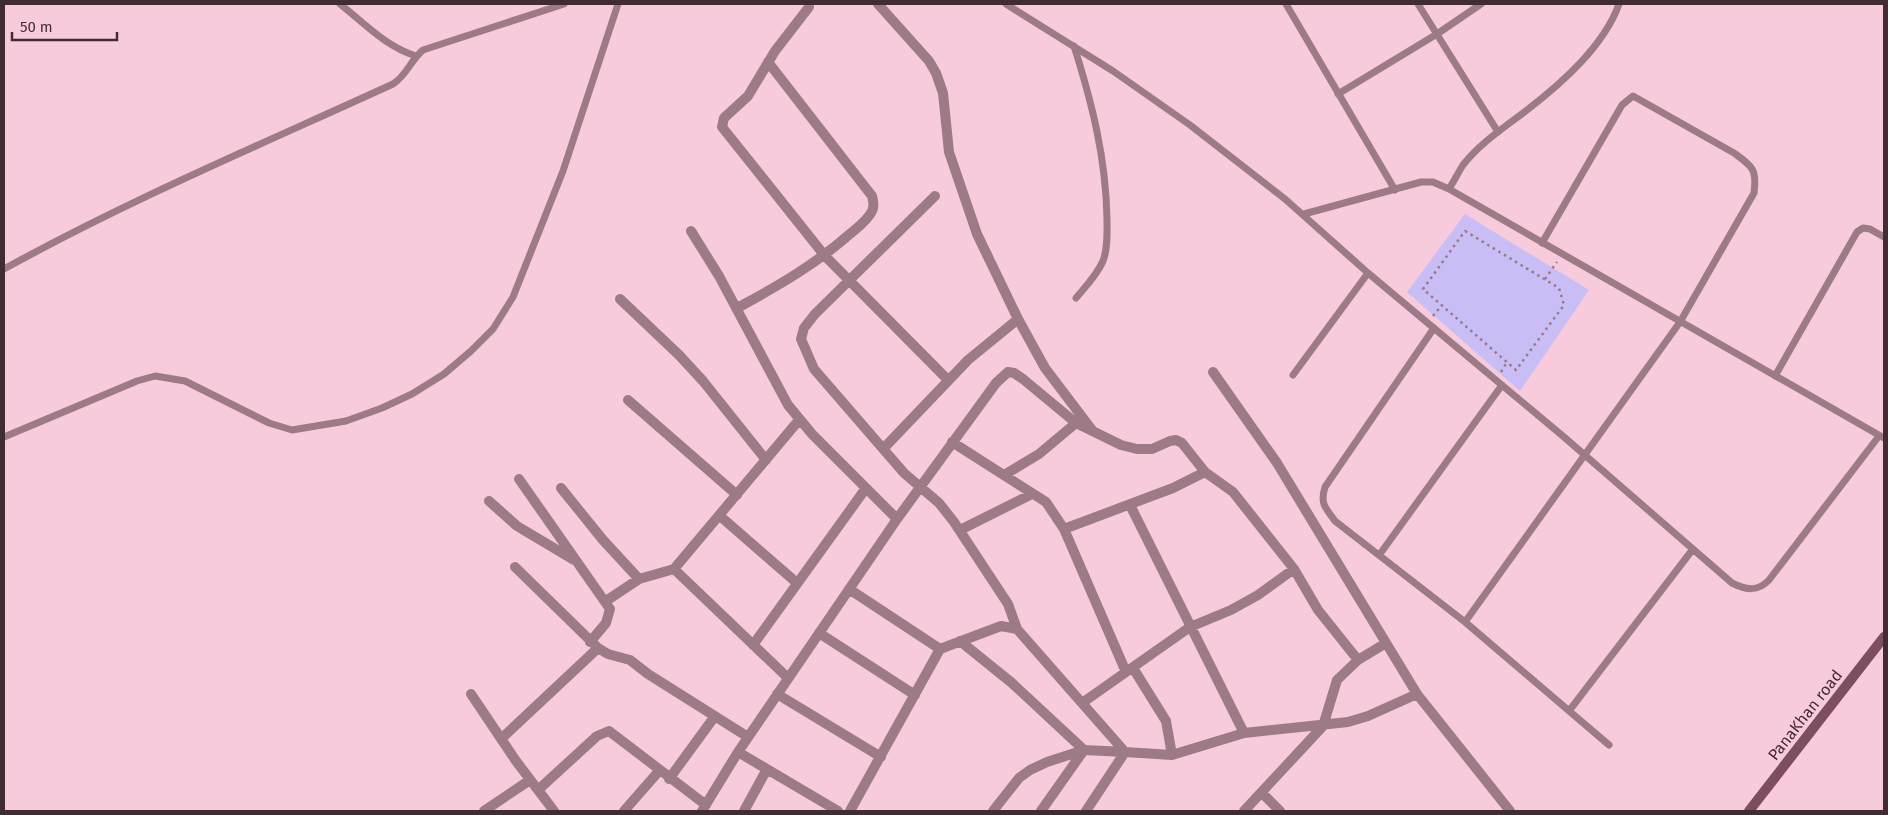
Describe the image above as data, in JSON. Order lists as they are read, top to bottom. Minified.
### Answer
{"streets":{"street":["PanaKhan road"]},"scale_bar":"50 m"}
